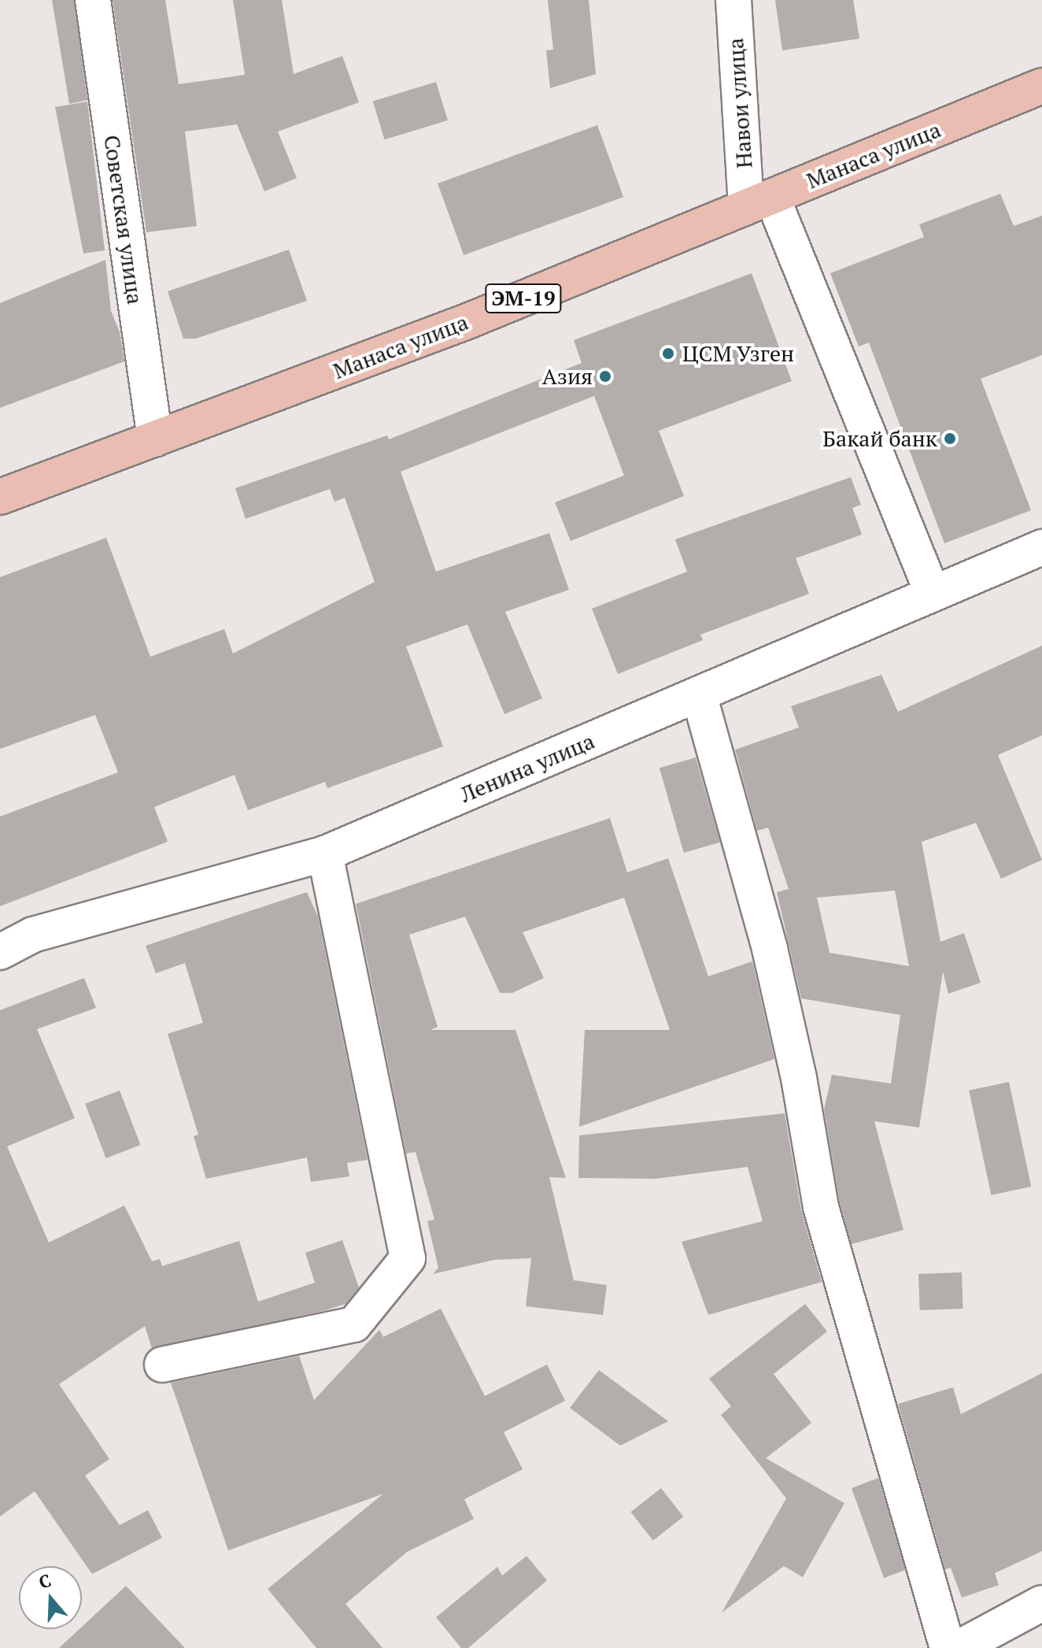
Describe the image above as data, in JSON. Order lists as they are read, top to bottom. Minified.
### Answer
{"streets":{"main road":["Манаса улица","ЭМ-19"],"street":["Навои улица","Советская улица","Ленина улица"]},"crossings":[["Навои улица","Манаса улица"],["Навои улица","Ленина улица"],["Манаса улица","Советская улица"]],"places":["ЦСМ Узген","Азия","Бакай банк"],"north":"top"}
